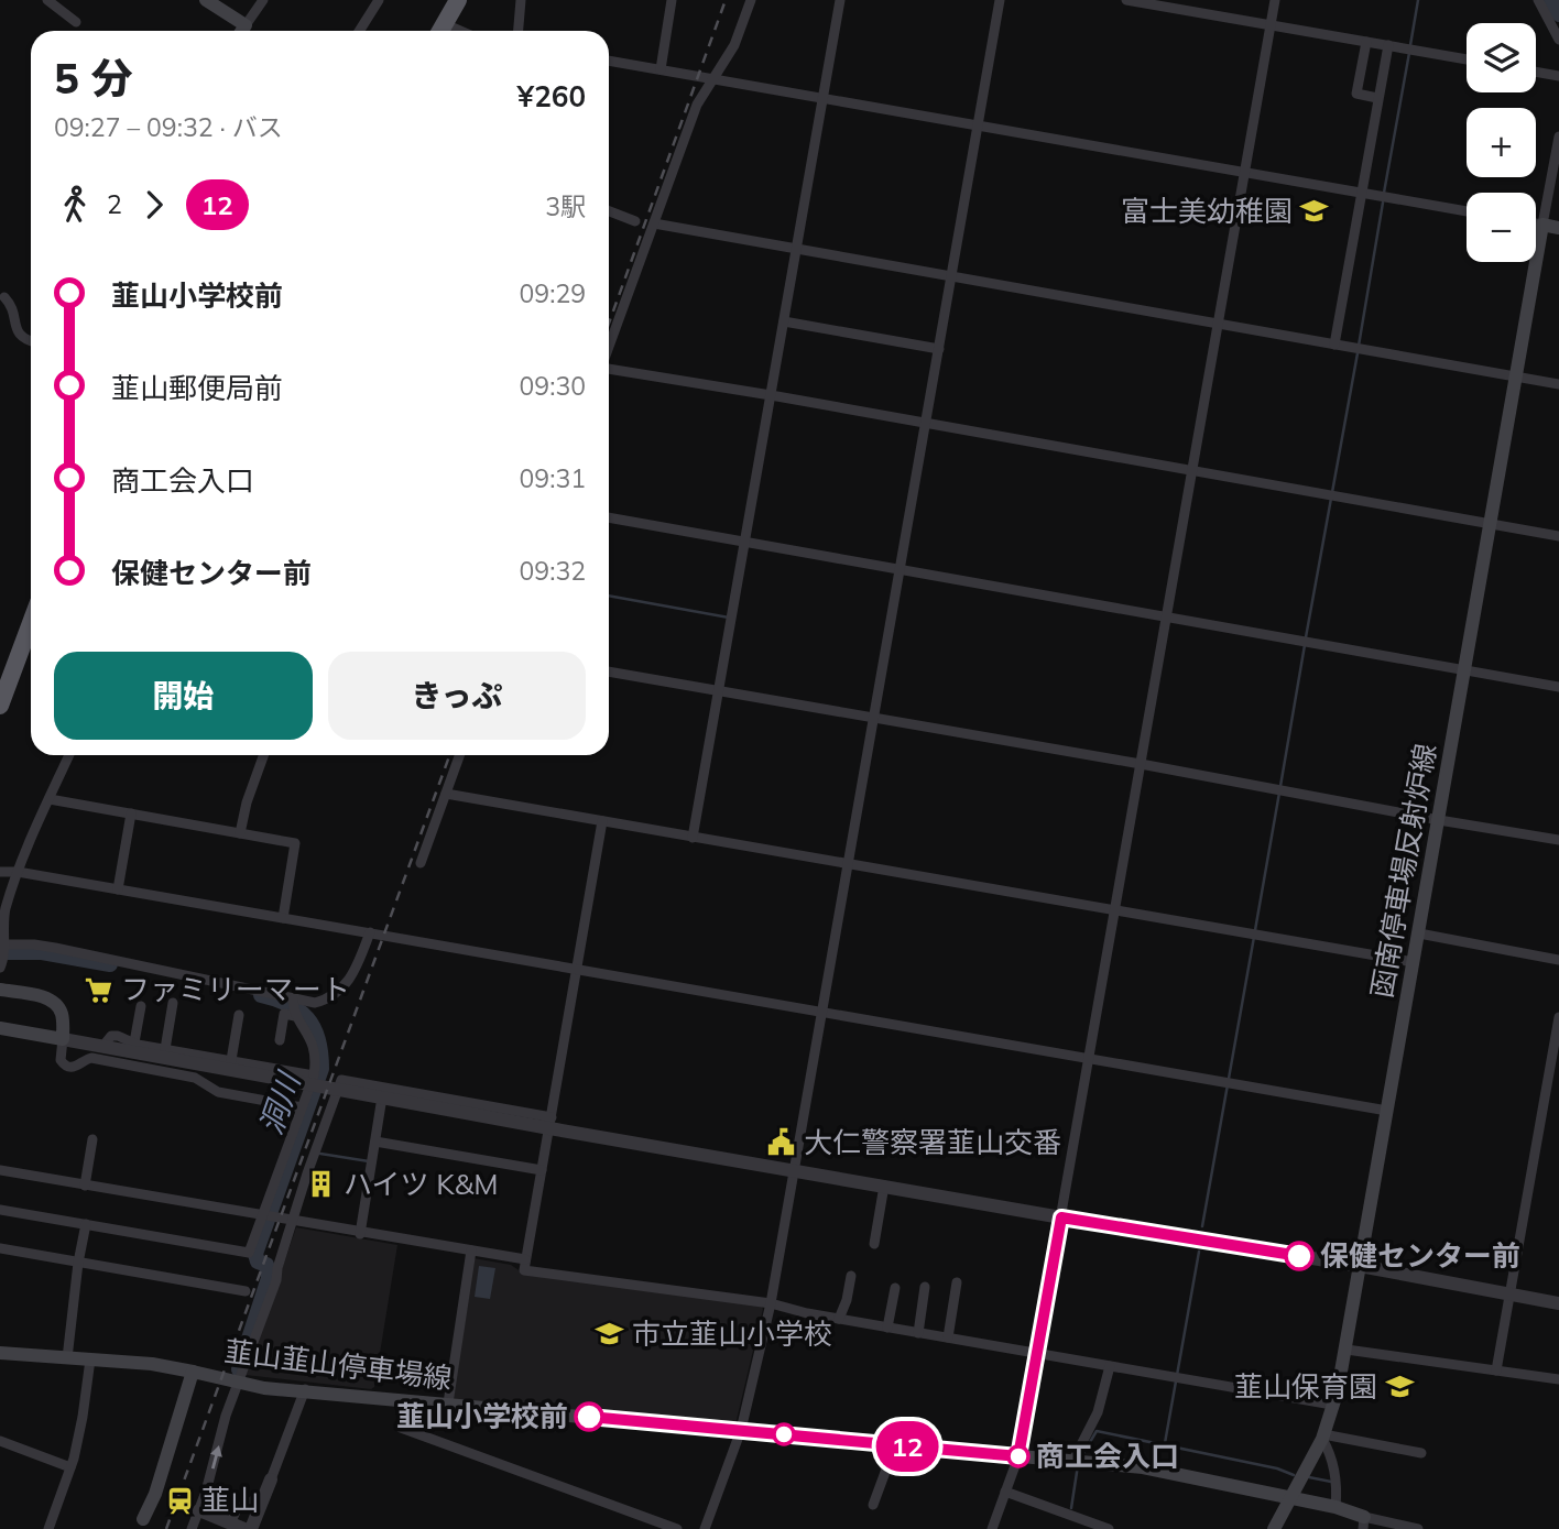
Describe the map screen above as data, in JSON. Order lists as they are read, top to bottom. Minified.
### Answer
{"streets":{"main road":["函南停車場反射炉線","韮山韮山停車場線"]},"crossings":[["函南停車場反射炉線","韮山韮山停車場線"]],"water":["洞川"],"places":{"school or university":["富士美幼稚園","市立韮山小学校","韮山保育園"],"supermarket":["ファミリーマート"],"public building":["大仁警察署韮山交番"],"building":["ハイツ K&M"],"other":["保健センター前","韮山小学校前","商工会入口"],"station":["韮山"]},"lines":["bus line 12"],"page":{"on_map":"12","map_buttons":["+","−"],"heading":["5 分","09:27 – 09:32 · バス","¥260"],"legs":["2","12","3駅"],"list":[{"name":"韮山小学校前","value":"09:29"},{"name":"韮山郵便局前","value":"09:30"},{"name":"商工会入口","value":"09:31"},{"name":"保健センター前","value":"09:32"}],"buttons":["開始","きっぷ"]}}
